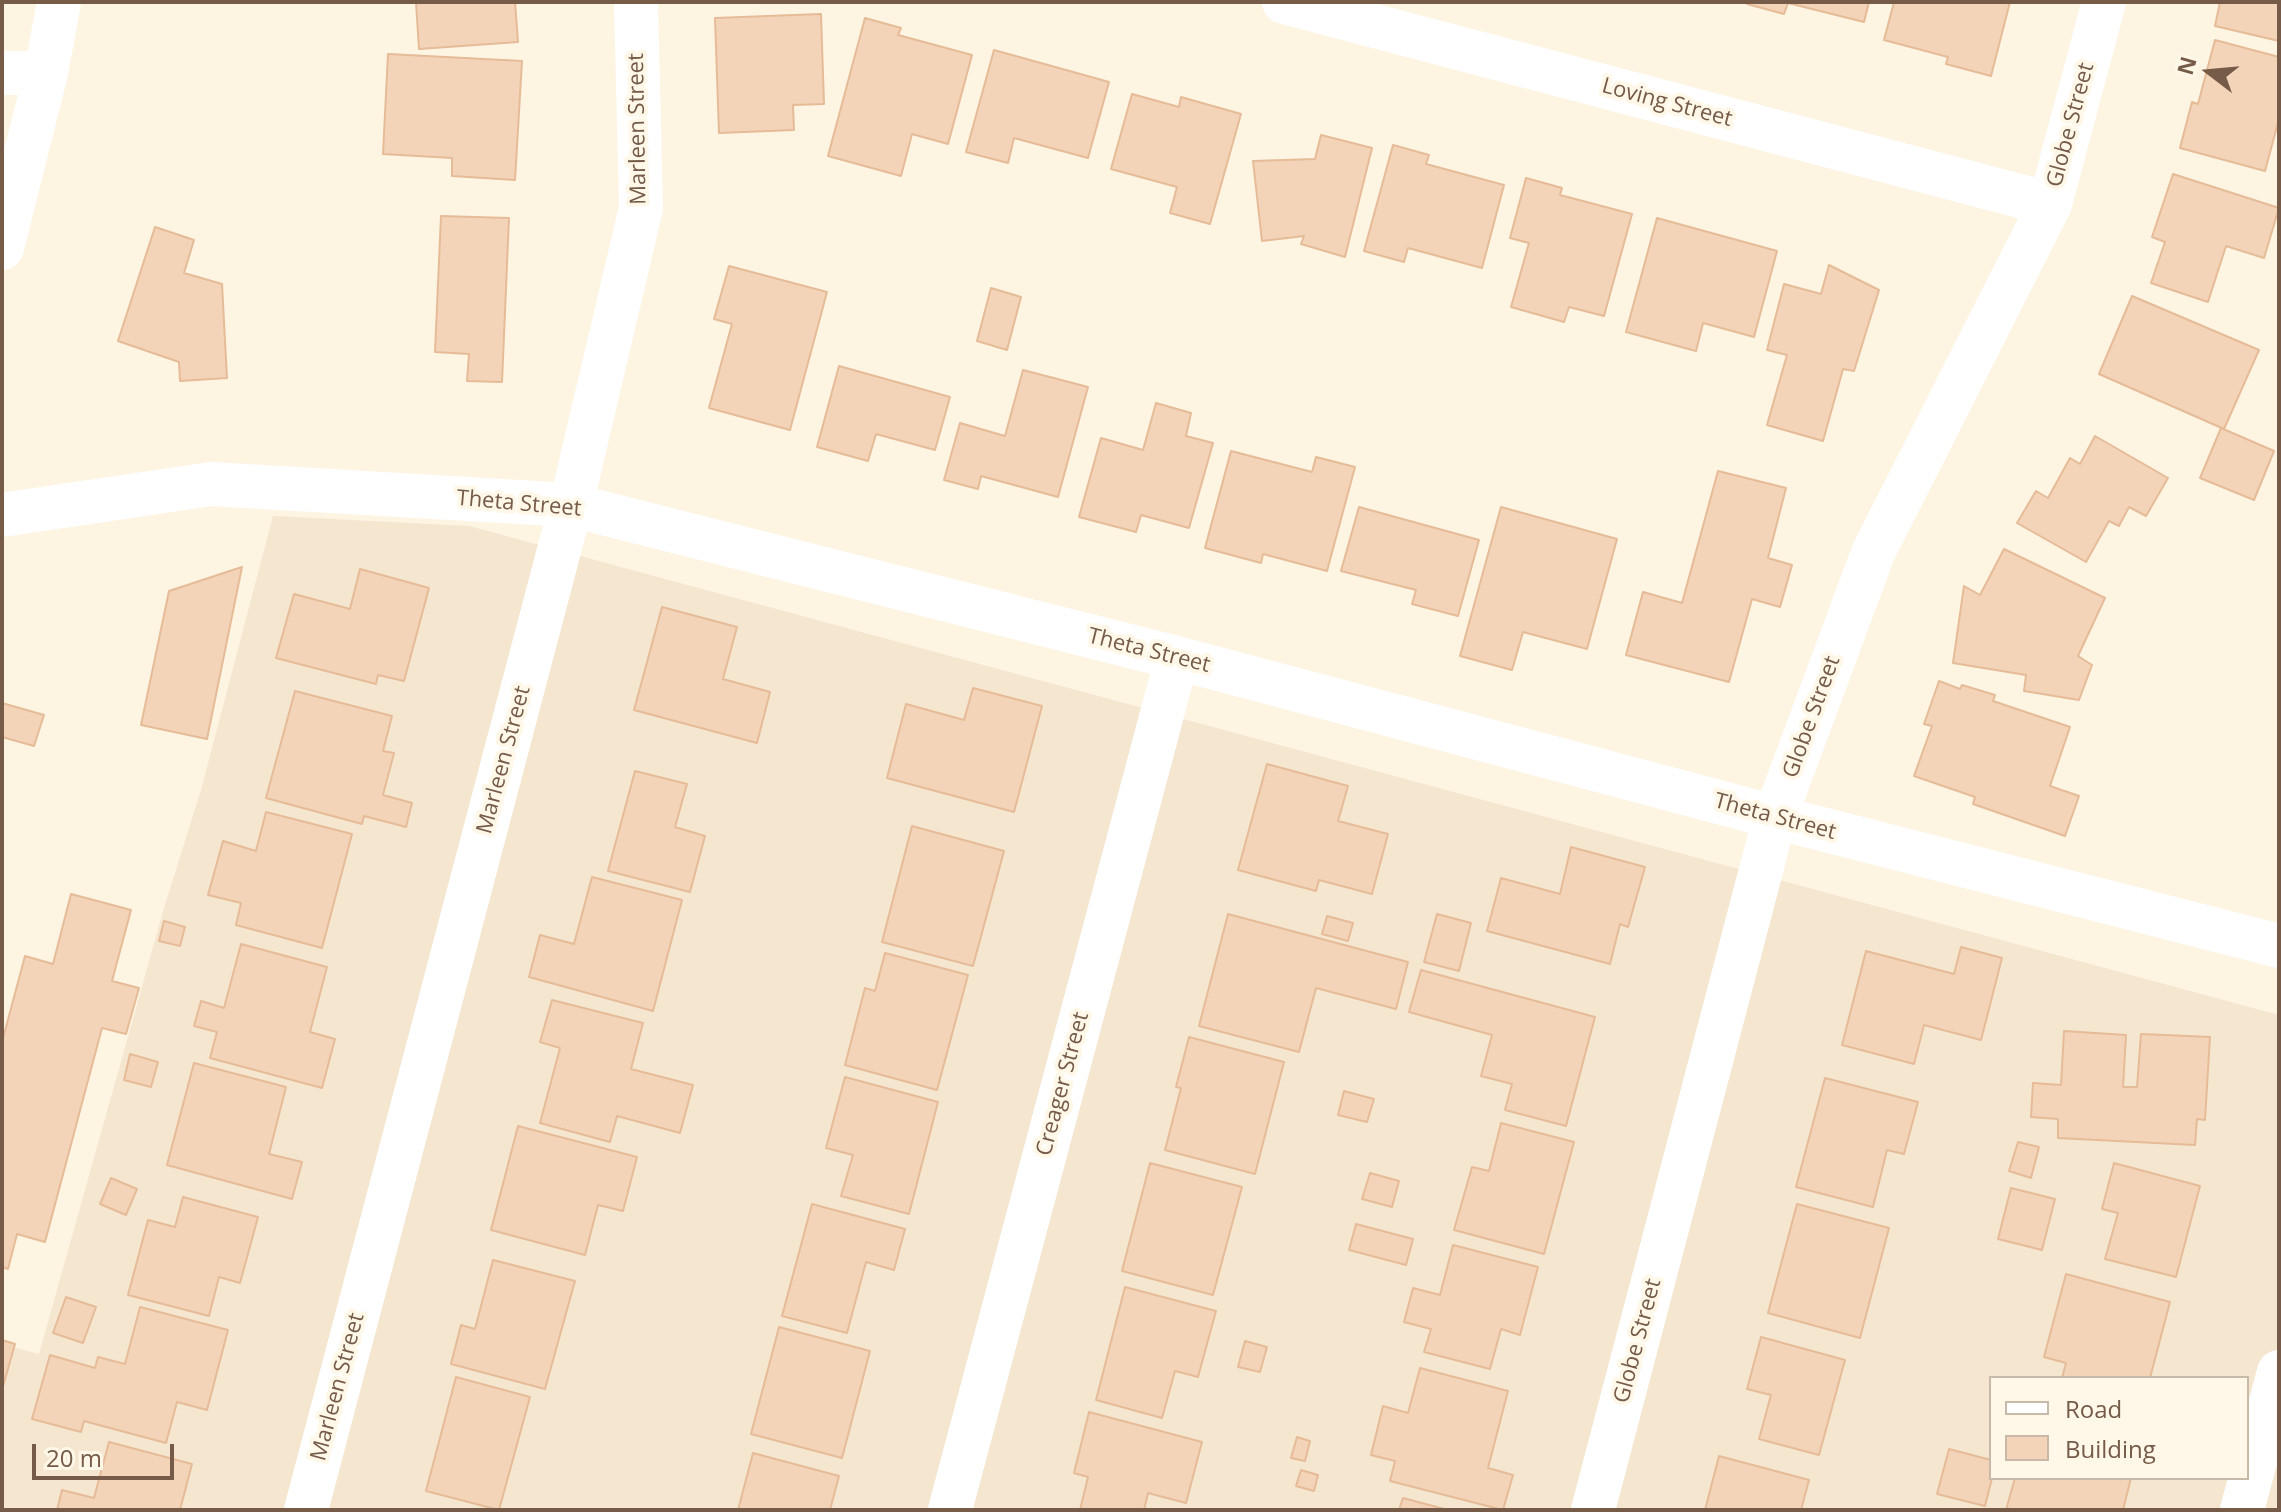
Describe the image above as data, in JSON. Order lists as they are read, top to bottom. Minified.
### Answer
{"streets":{"street":["Loving Street","Globe Street","Marleen Street","Theta Street","Creager Street"]},"crossings":[["Loving Street","Globe Street"],["Globe Street","Theta Street"],["Marleen Street","Theta Street"],["Theta Street","Creager Street"]],"legend":["Road","Building"],"scale_bar":"20 m","north":"left"}
